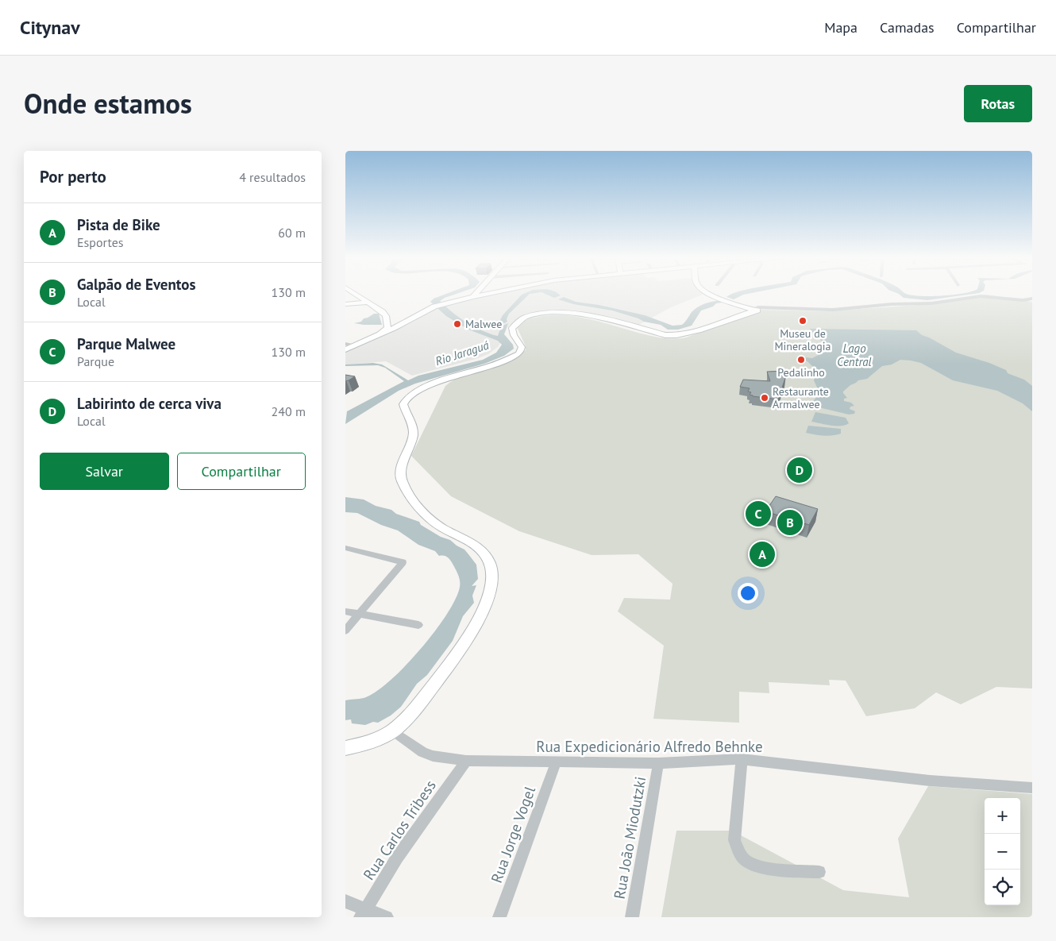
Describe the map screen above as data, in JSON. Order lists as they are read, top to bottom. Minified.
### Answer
{"streets":{"street":["Rua Expedicionário Alfredo Behnke","Rua Carlos Tribess","Rua Jorge Vogel","Rua João Miodutzki"]},"crossings":[["Rua Expedicionário Alfredo Behnke","Rua Carlos Tribess"],["Rua Expedicionário Alfredo Behnke","Rua Jorge Vogel"],["Rua Expedicionário Alfredo Behnke","Rua João Miodutzki"]],"water":["Lago Central","Rio Jaraguá"],"places":["Museu de Mineralogia","Malwee","Pedalinho","Restaurante Armalwee"],"page":{"header":"Citynav","nav":["Mapa","Camadas","Compartilhar"],"title":"Onde estamos","buttons":["Rotas",["Salvar","Compartilhar"]],"heading":["Por perto","4 resultados"],"list":[{"mark":"A","name":"Pista de Bike","note":"Esportes","value":"60 m"},{"mark":"B","name":"Galpão de Eventos","note":"Local","value":"130 m"},{"mark":"C","name":"Parque Malwee","note":"Parque","value":"130 m"},{"mark":"D","name":"Labirinto de cerca viva","note":"Local","value":"240 m"}],"pins":["D","C","B","A"],"map_buttons":["+","−"]}}
